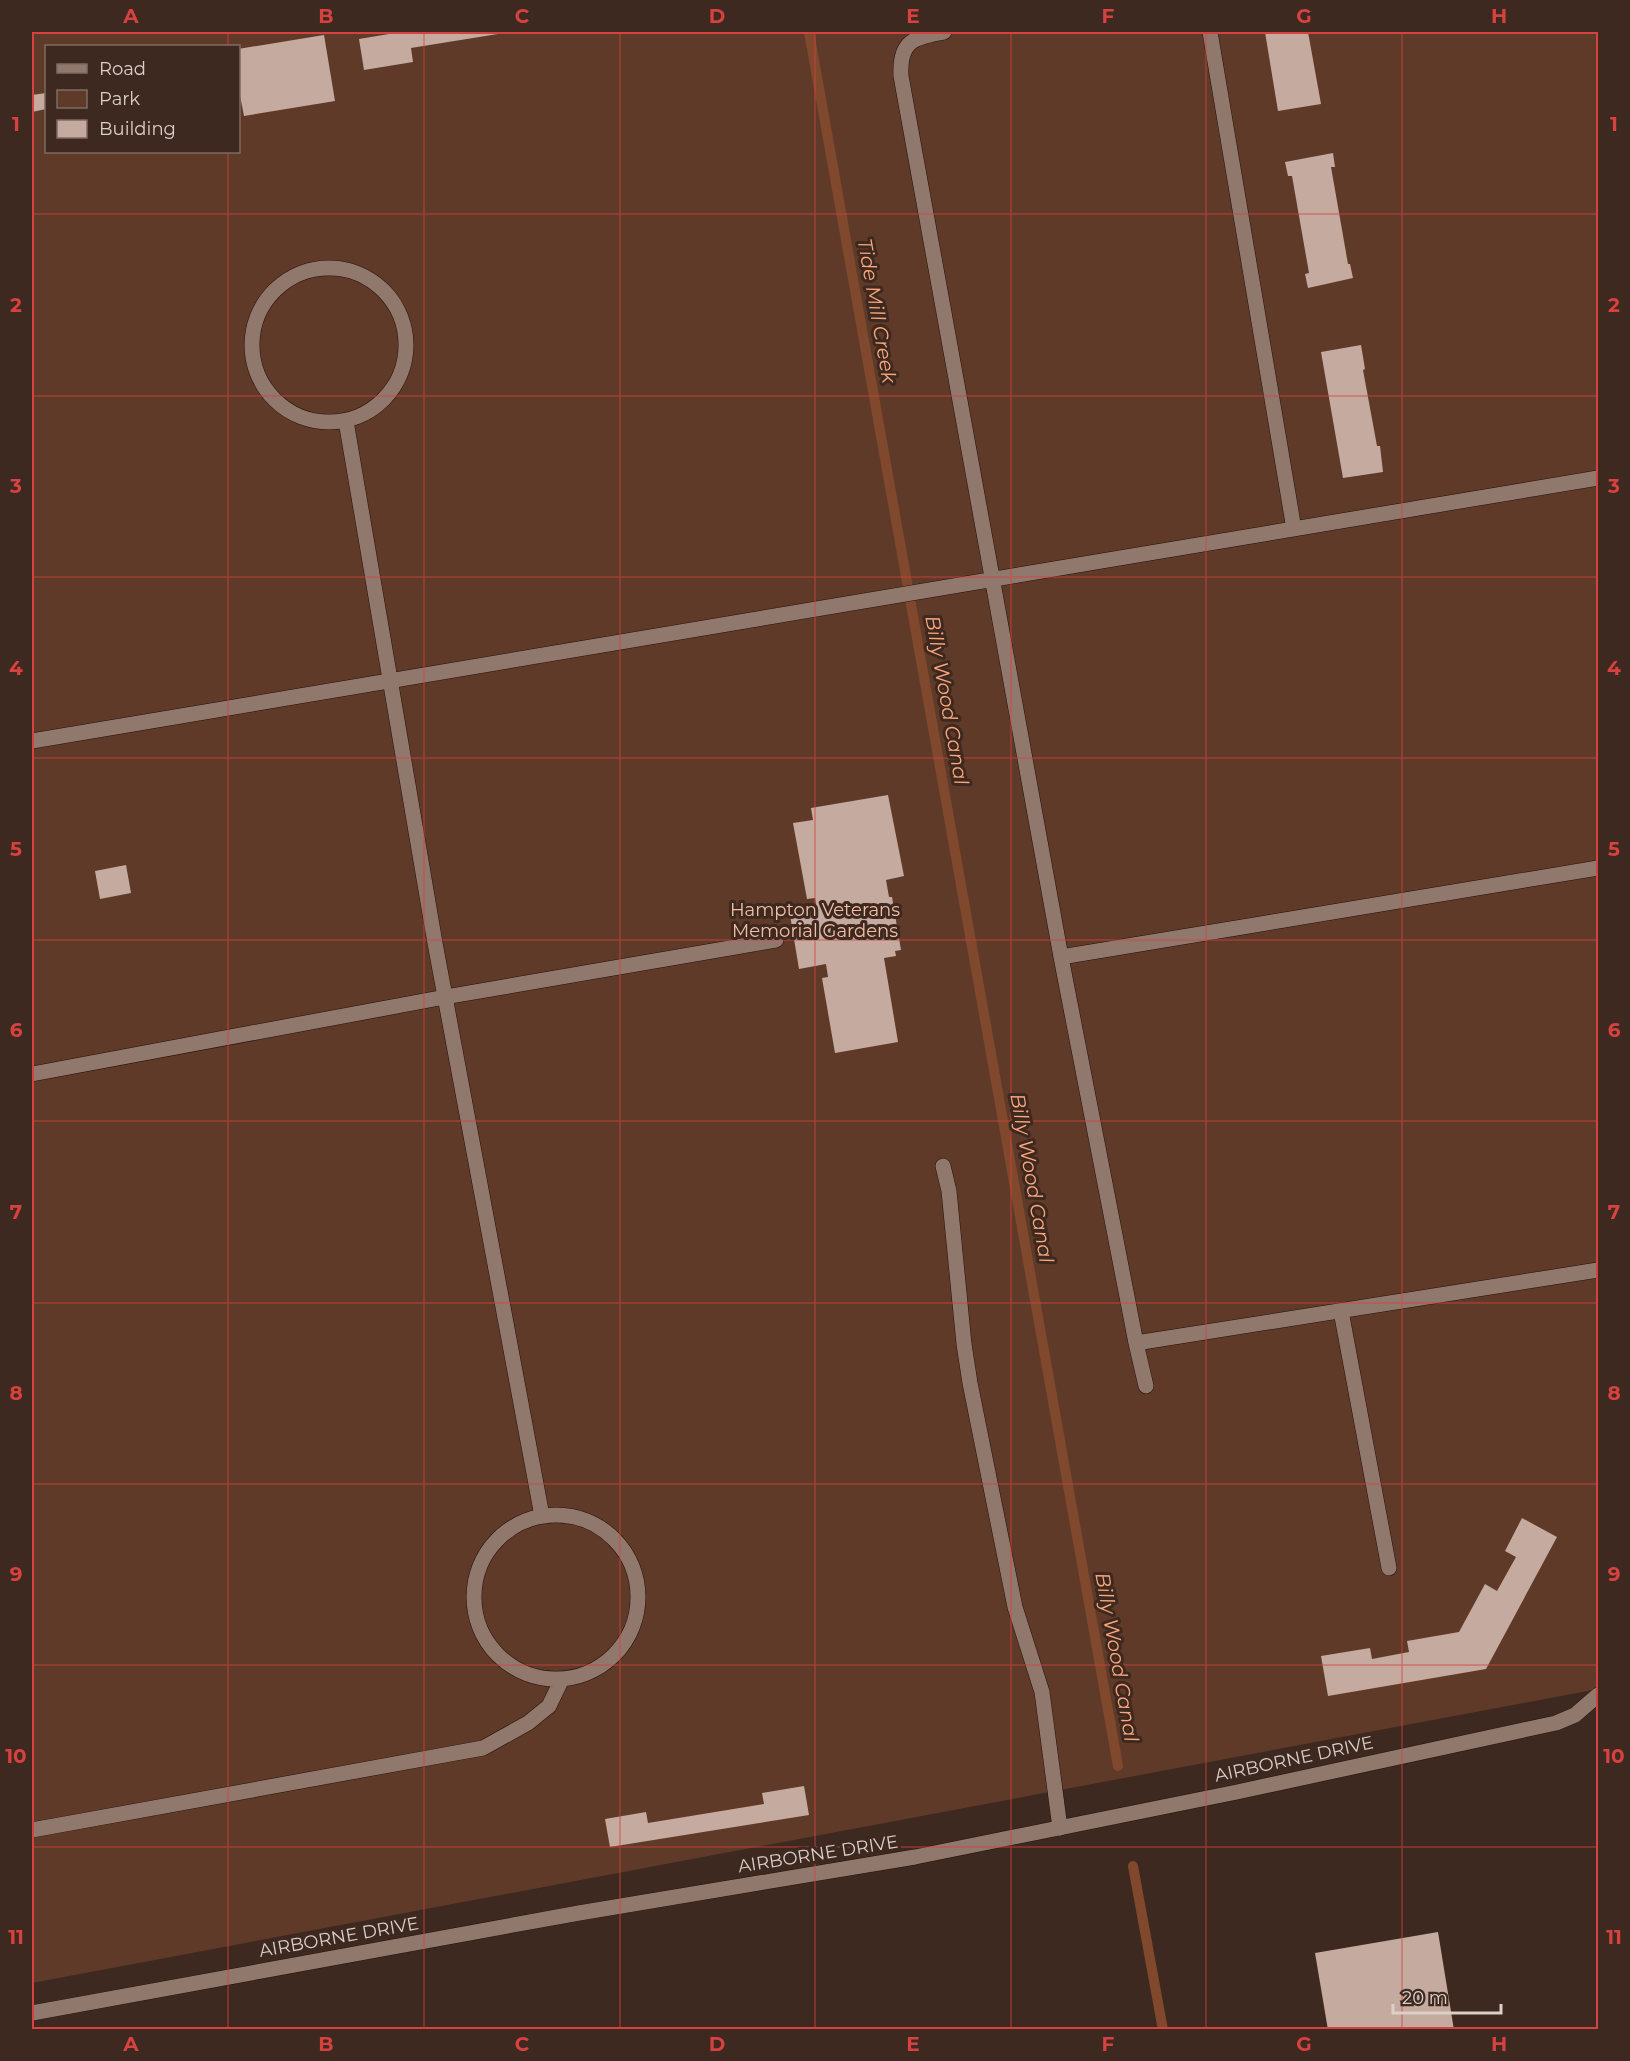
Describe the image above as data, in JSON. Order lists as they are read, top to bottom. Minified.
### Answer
{"streets":{"street":["AIRBORNE DRIVE"]},"water":["Tide Mill Creek","Billy Wood Canal"],"parks":["Hampton Veterans Memorial Gardens"],"legend":["Road","Park","Building"],"scale_bar":"20 m","grid":{"columns":["A","B","C","D","E","F","G","H"],"rows":["1","2","3","4","5","6","7","8","9","10","11"]}}
